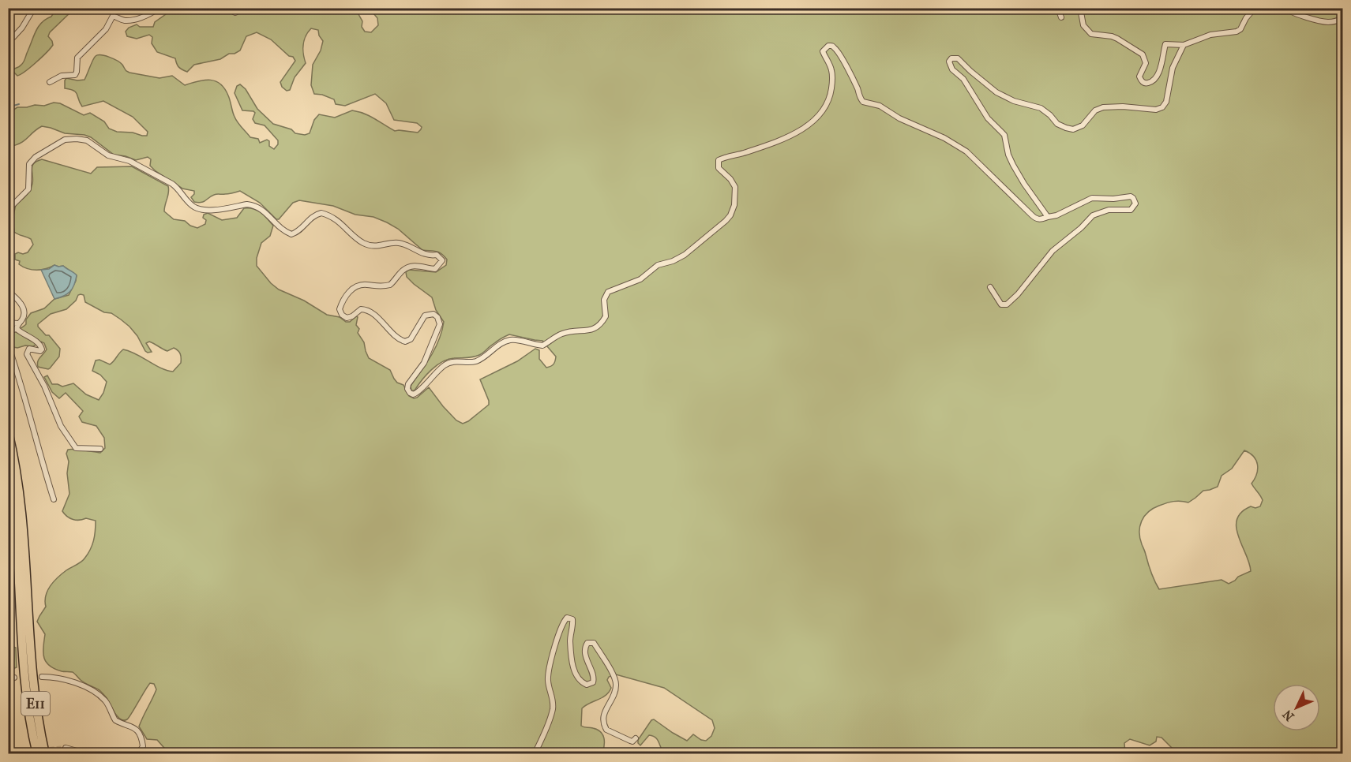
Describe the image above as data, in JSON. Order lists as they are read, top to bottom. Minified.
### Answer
{"streets":{"highway":["E11"]},"north":"bottom left"}
